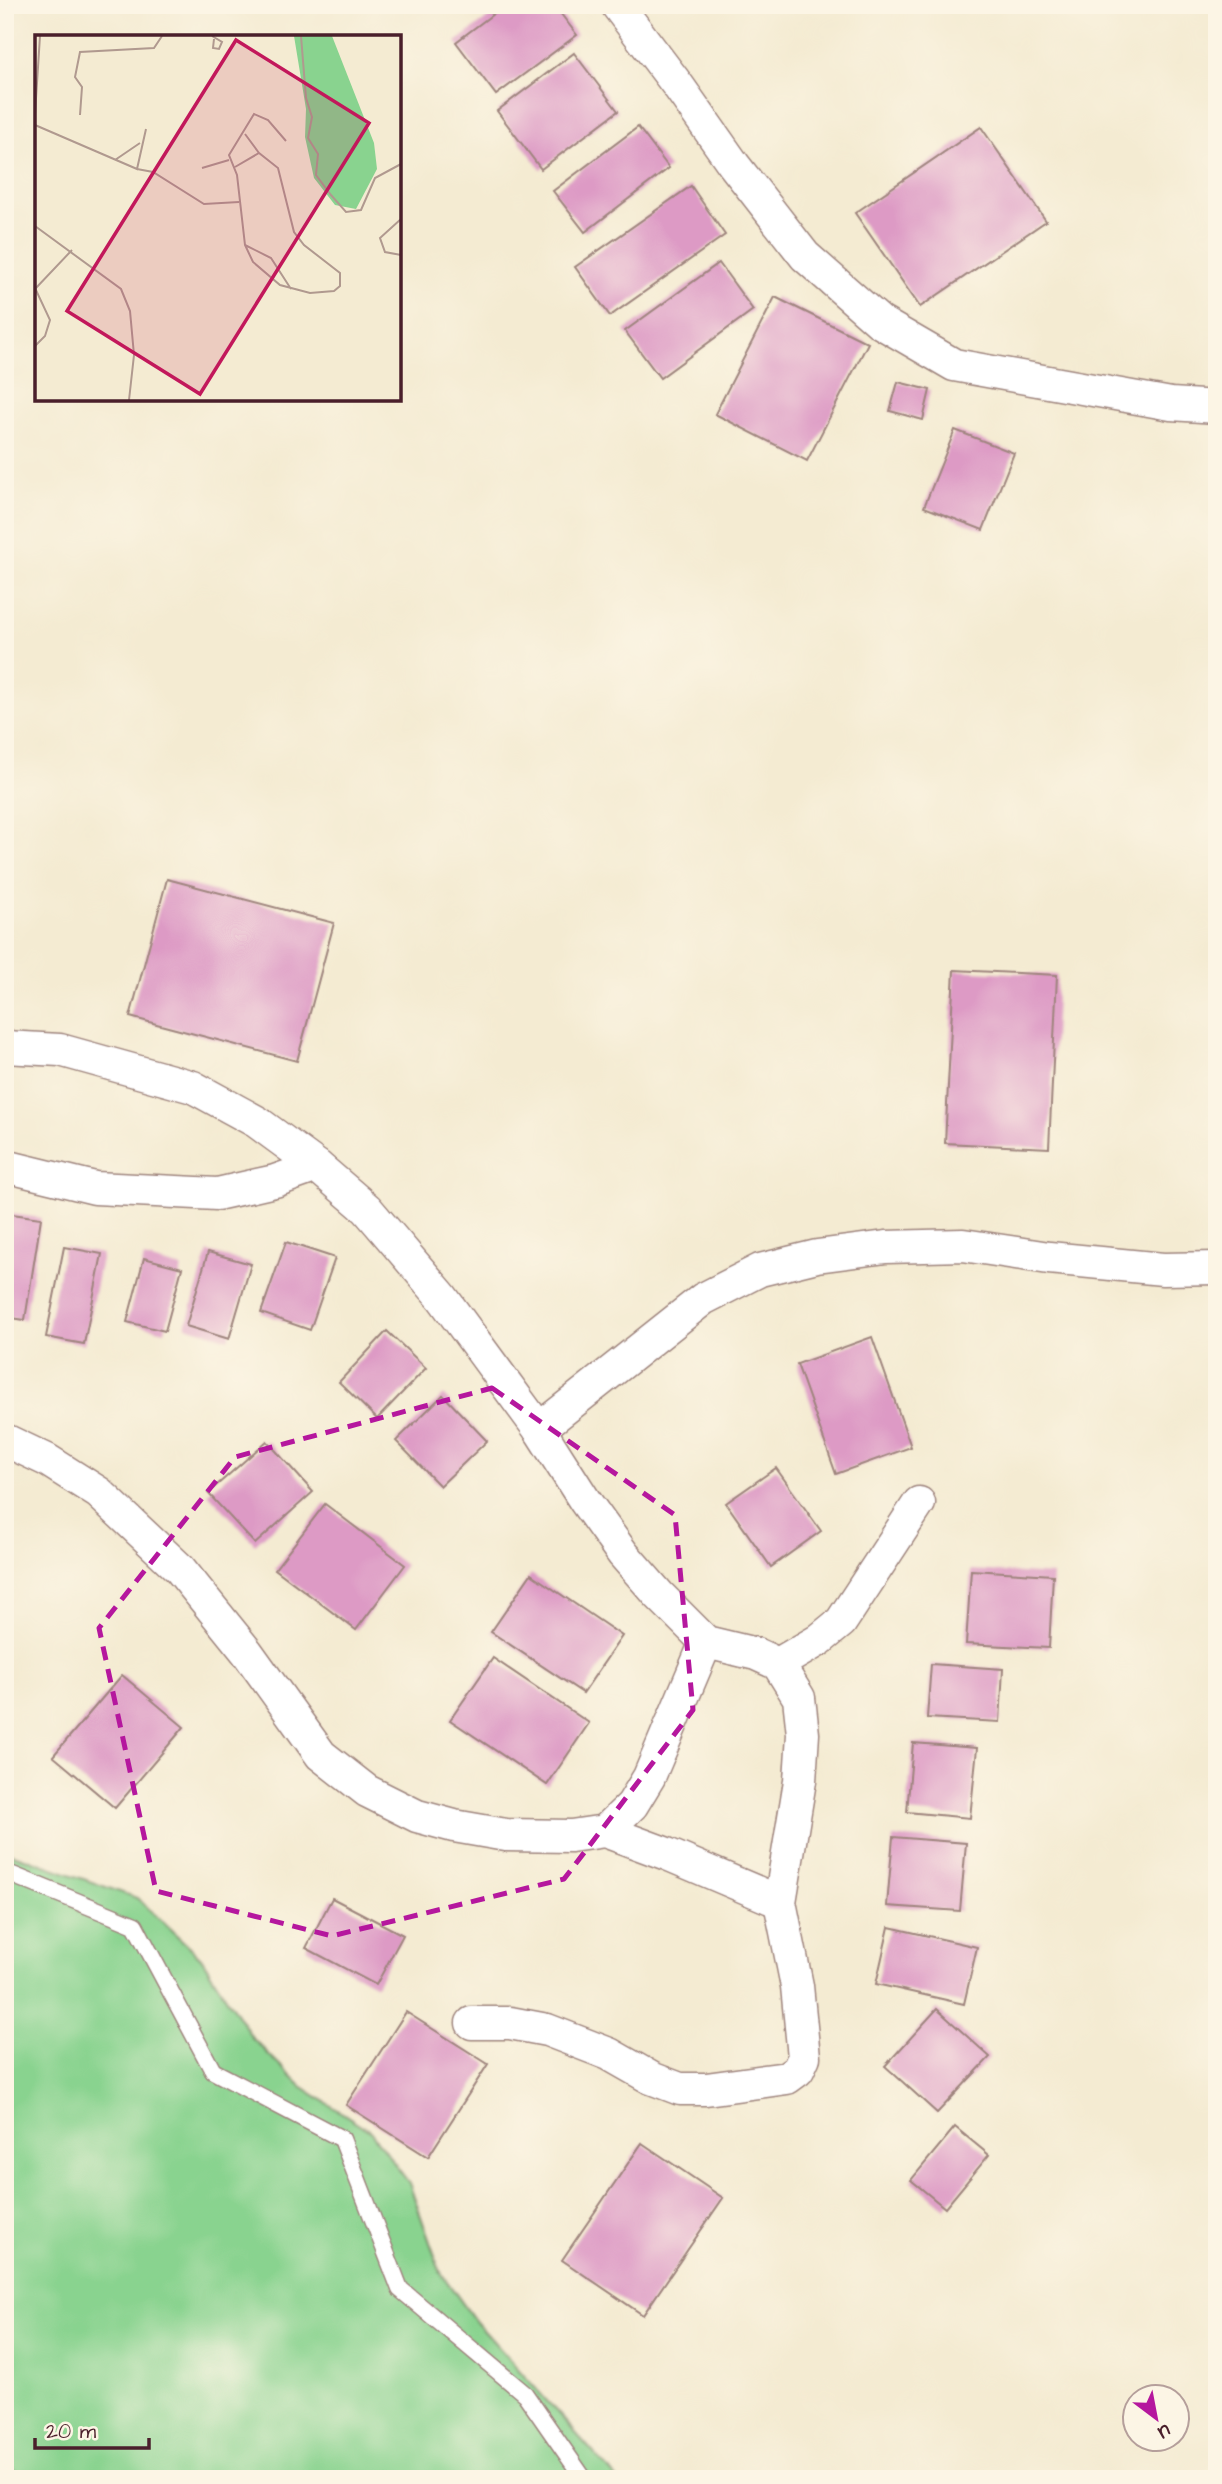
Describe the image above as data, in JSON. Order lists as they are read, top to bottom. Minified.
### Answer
{"scale_bar":"20 m","north":"bottom right"}
